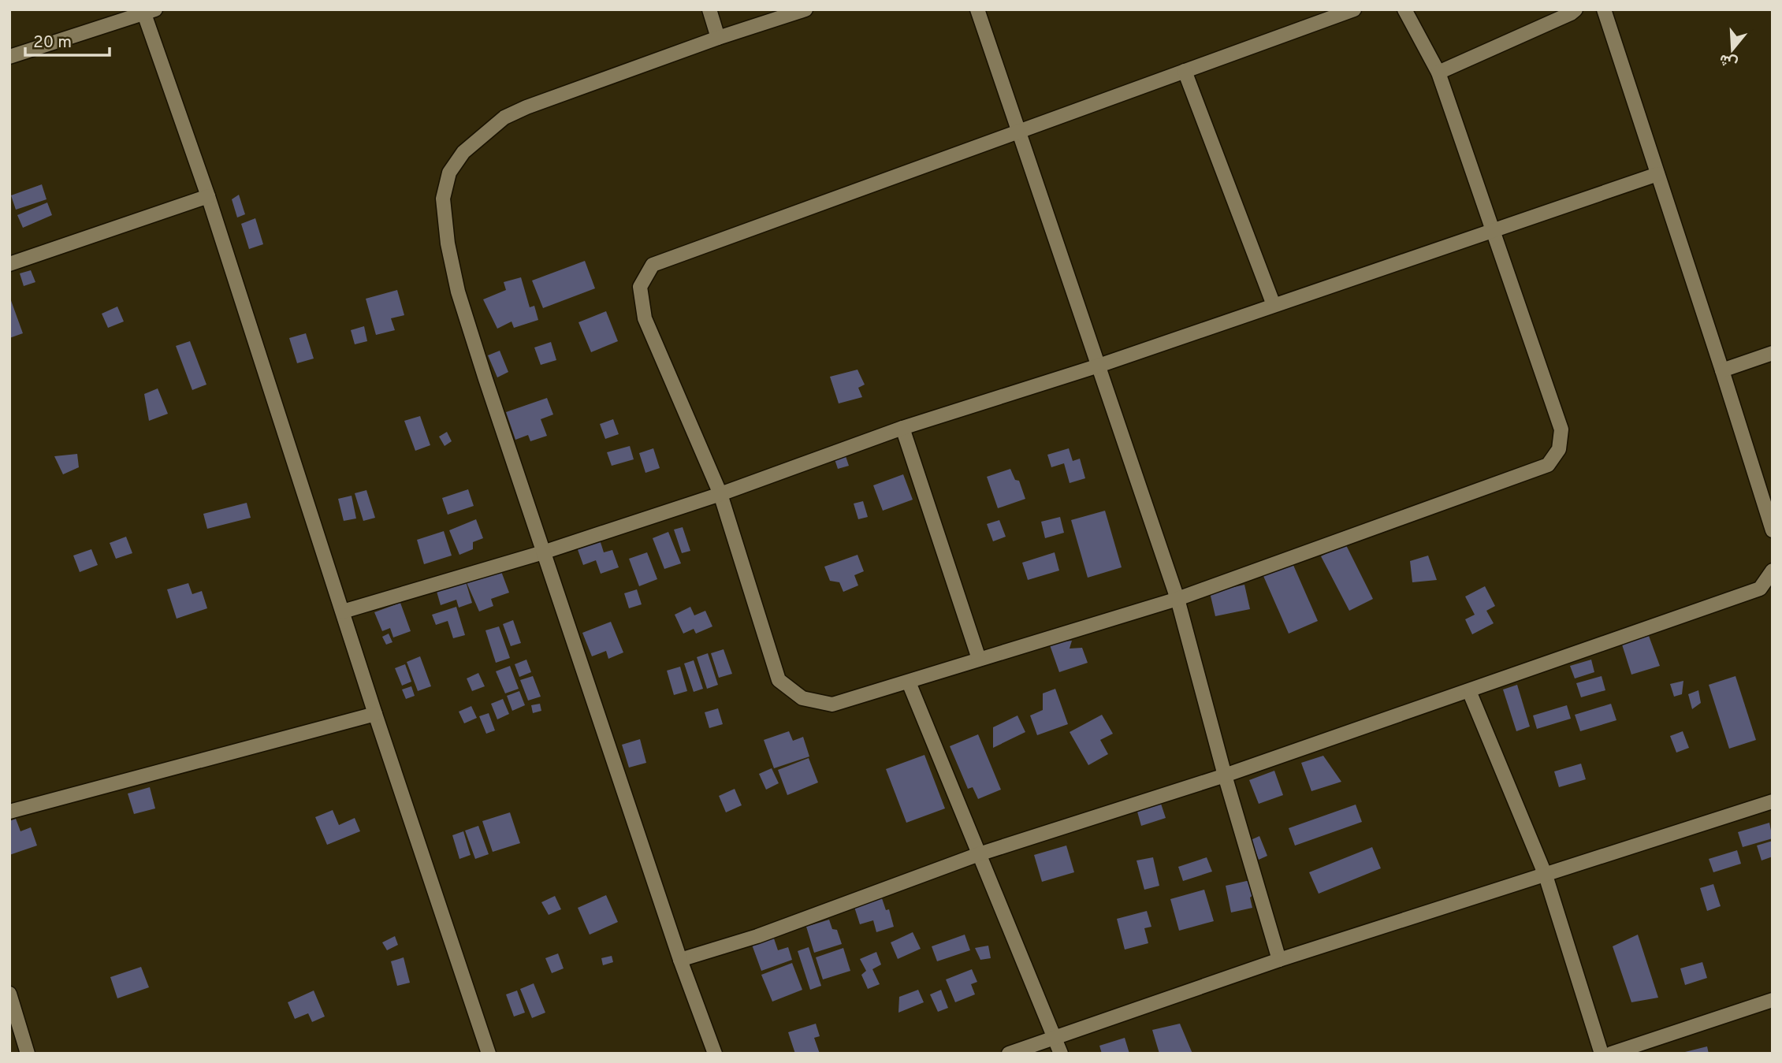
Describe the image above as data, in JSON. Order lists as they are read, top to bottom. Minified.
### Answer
{"scale_bar":"20 m","north":"bottom"}
